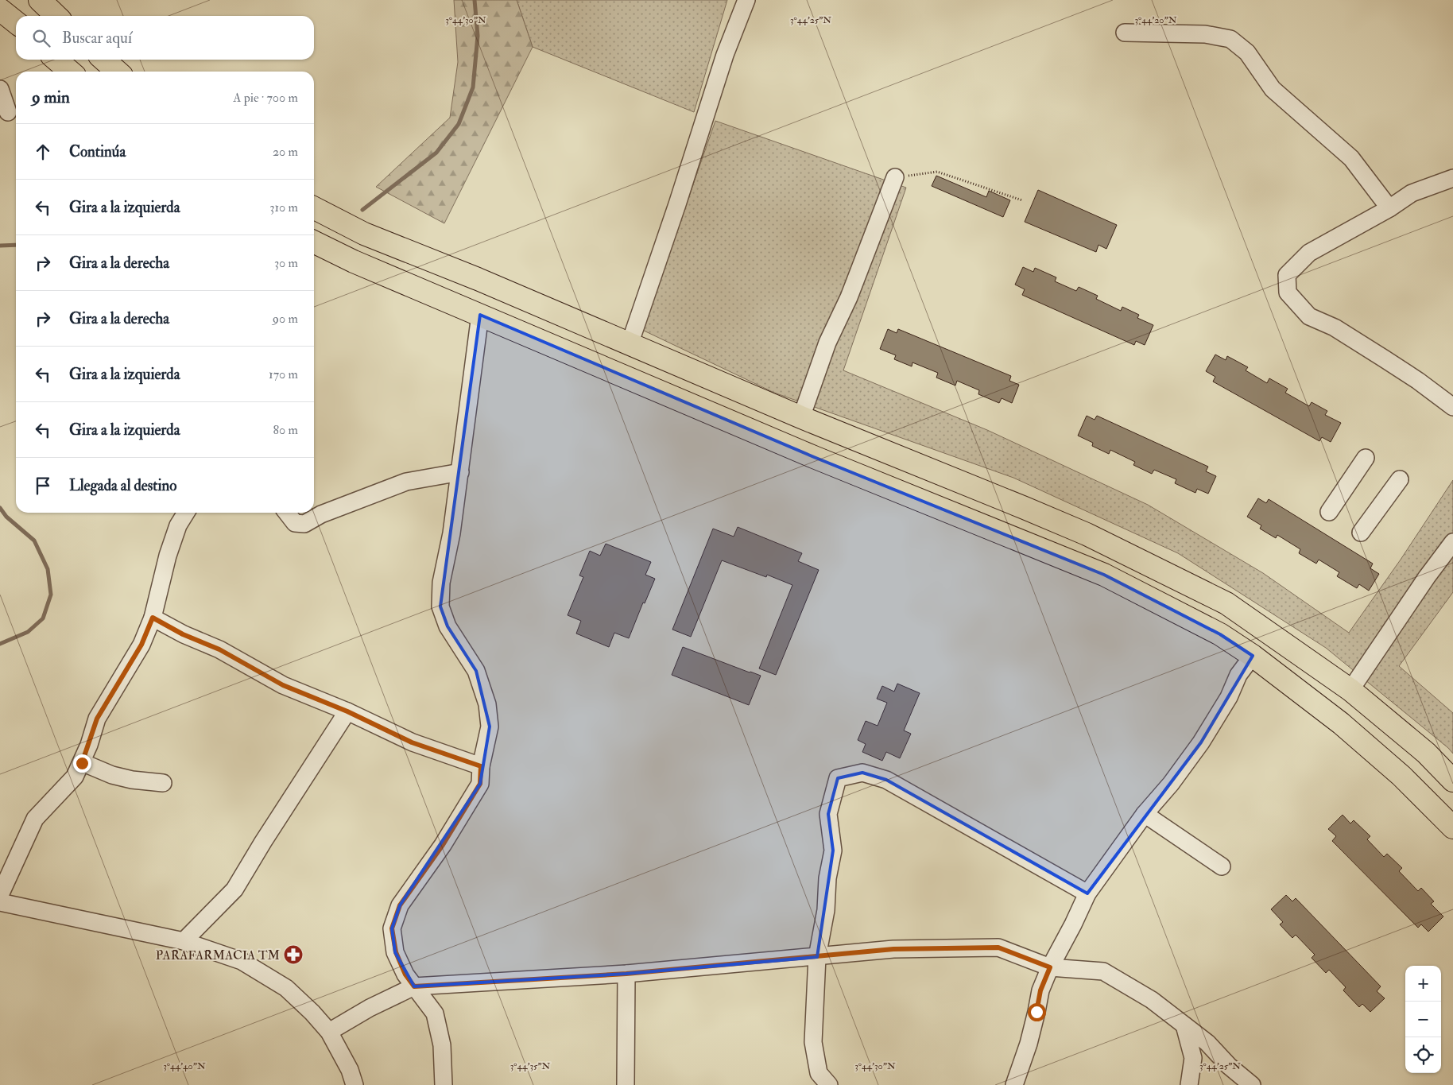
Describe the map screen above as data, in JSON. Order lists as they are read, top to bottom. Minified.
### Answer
{"places":{"pharmacy":["PARAFARMACIA TM"]},"page":{"search":"Buscar aquí","heading":["9 min","A pie · 700 m"],"list":[["Continúa","20 m"],["Gira a la izquierda","310 m"],["Gira a la derecha","30 m"],["Gira a la derecha","90 m"],["Gira a la izquierda","170 m"],["Gira a la izquierda","80 m"],"Llegada al destino"],"map_buttons":["+","−"]},"coordinates":["3°44'30\"N","3°44'25\"N","3°44'20\"N","3°44'40\"N","3°44'35\"N"]}
